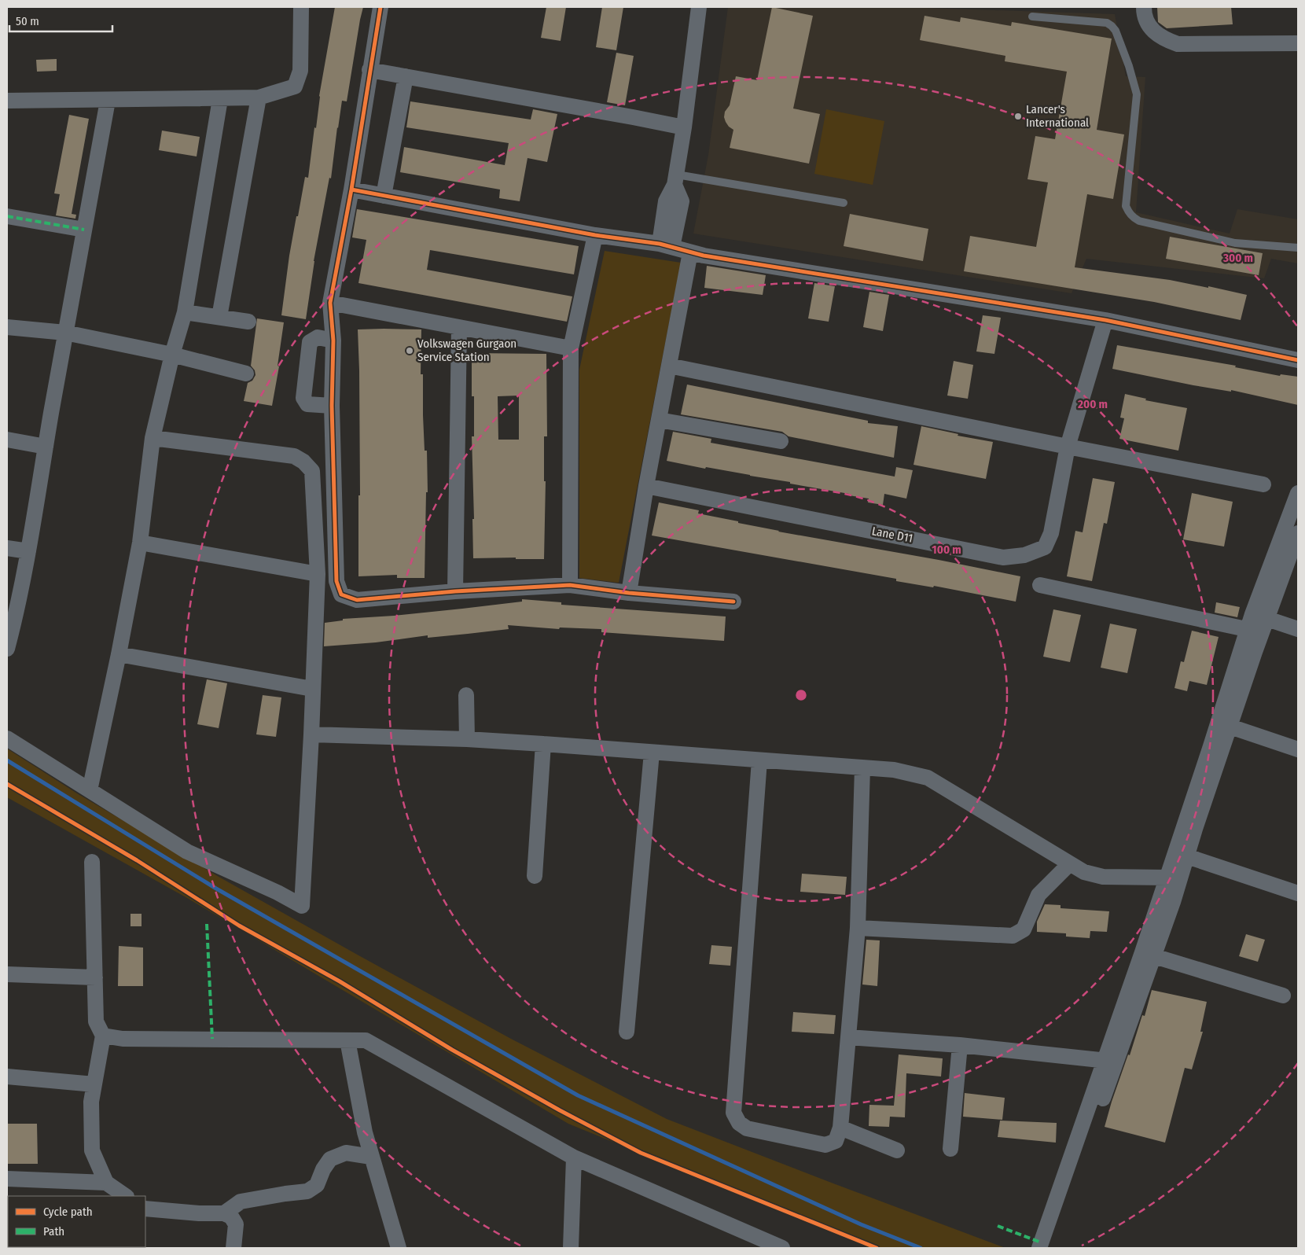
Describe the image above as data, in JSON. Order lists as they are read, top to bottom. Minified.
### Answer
{"streets":{"street":["Lane D11"]},"places":["Lancer's International","Volkswagen Gurgaon Service Station"],"legend":["Cycle path","Path"],"scale_bar":"50 m","rings":["300 m","200 m","100 m"]}
